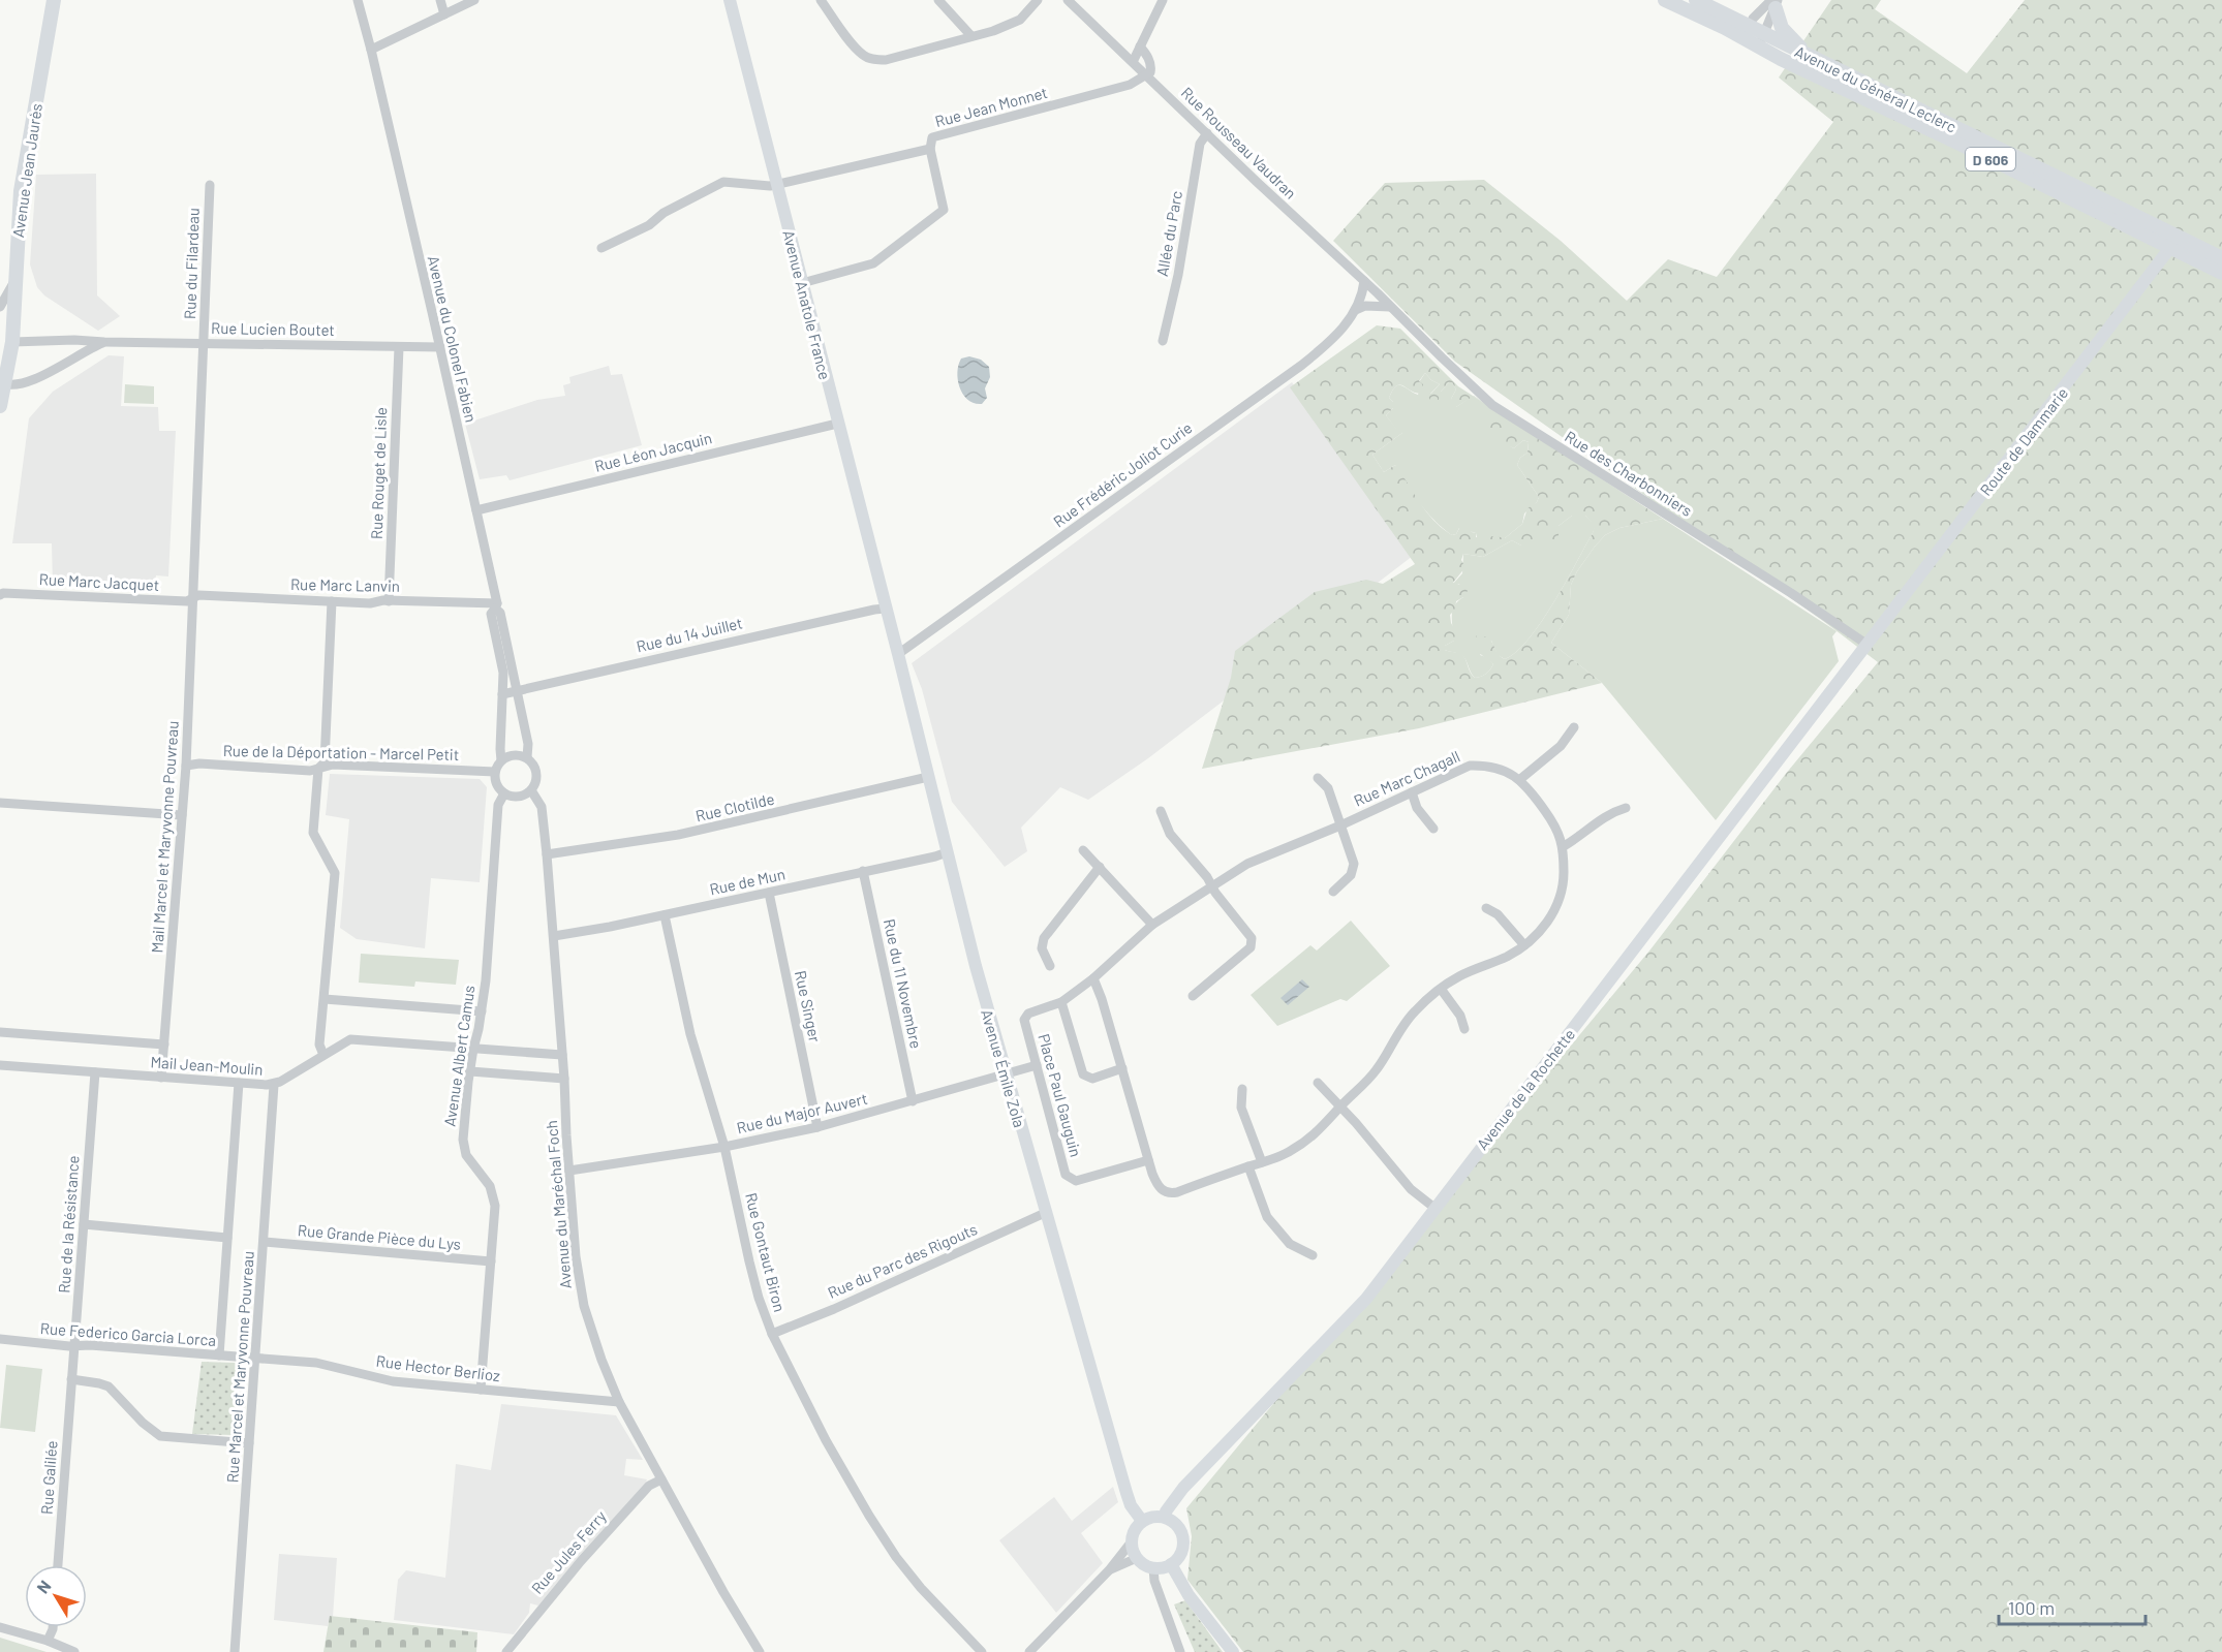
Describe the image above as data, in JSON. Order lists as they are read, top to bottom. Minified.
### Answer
{"streets":{"main road":["Avenue du Général Leclerc","D 606","Avenue Jean Jaurès","Avenue Anatole France","Route de Dammarie","Avenue Émile Zola","Avenue de la Rochette"],"street":["Rue Jean Monnet","Rue Rousseau Vaudran","Allée du Parc","Rue du Filardeau","Rue Lucien Boutet","Avenue du Colonel Fabien","Rue Léon Jacquin","Rue Rouget de Lisle","Rue des Charbonniers","Rue Frédéric Joliot Curie","Rue Marc Jacquet","Rue Marc Lanvin","Rue du 14 Juillet","Rue de la Déportation - Marcel Petit","Rue Marc Chagall","Rue Clotilde","Mail Marcel et Maryvonne Pouvreau","Rue de Mun","Rue du 11 Novembre","Rue Singer","Avenue Albert Camus","Mail Jean-Moulin","Place Paul Gauguin","Rue du Major Auvert","Avenue du Maréchal Foch","Rue de la Résistance","Rue Grande Pièce du Lys","Rue Gontaut Biron","Rue du Parc des Rigouts","Rue Federico Garcia Lorca","Rue Marcel et Maryvonne Pouvreau","Rue Hector Berlioz","Rue Galilée","Rue Jules Ferry"]},"crossings":[["Avenue du Général Leclerc","Route de Dammarie"],["Rue Jean Monnet","Rue Rousseau Vaudran"],["Rue Jean Monnet","Avenue Anatole France"],["Rue Rousseau Vaudran","Allée du Parc"],["Rue Rousseau Vaudran","Rue des Charbonniers"],["Rue Rousseau Vaudran","Rue Frédéric Joliot Curie"],["Avenue Jean Jaurès","Rue Lucien Boutet"],["Rue du Filardeau","Rue Lucien Boutet"],["Rue du Filardeau","Rue Marc Jacquet"],["Rue du Filardeau","Rue Marc Lanvin"],["Rue du Filardeau","Mail Marcel et Maryvonne Pouvreau"],["Avenue Anatole France","Rue Léon Jacquin"],["Avenue Anatole France","Rue du 14 Juillet"],["Avenue Anatole France","Avenue Émile Zola"],["Rue Lucien Boutet","Avenue du Colonel Fabien"],["Rue Lucien Boutet","Rue Rouget de Lisle"],["Avenue du Colonel Fabien","Rue Léon Jacquin"],["Avenue du Colonel Fabien","Rue Marc Lanvin"],["Avenue du Colonel Fabien","Rue du 14 Juillet"],["Route de Dammarie","Rue des Charbonniers"],["Route de Dammarie","Avenue de la Rochette"],["Rue Rouget de Lisle","Rue Marc Lanvin"],["Rue des Charbonniers","Avenue de la Rochette"],["Rue Frédéric Joliot Curie","Avenue Émile Zola"],["Rue Marc Jacquet","Rue Marc Lanvin"],["Rue Marc Jacquet","Mail Marcel et Maryvonne Pouvreau"],["Rue Marc Lanvin","Mail Marcel et Maryvonne Pouvreau"],["Rue du 14 Juillet","Avenue Émile Zola"],["Rue de la Déportation - Marcel Petit","Mail Marcel et Maryvonne Pouvreau"],["Rue de la Déportation - Marcel Petit","Avenue Albert Camus"],["Rue de la Déportation - Marcel Petit","Avenue du Maréchal Foch"],["Rue Marc Chagall","Place Paul Gauguin"],["Rue Clotilde","Avenue Émile Zola"],["Rue Clotilde","Avenue du Maréchal Foch"],["Mail Marcel et Maryvonne Pouvreau","Mail Jean-Moulin"],["Rue de Mun","Rue du 11 Novembre"],["Rue de Mun","Rue Singer"],["Rue de Mun","Avenue Émile Zola"],["Rue de Mun","Avenue du Maréchal Foch"],["Rue de Mun","Rue Gontaut Biron"],["Rue du 11 Novembre","Rue du Major Auvert"],["Rue Singer","Rue du Major Auvert"],["Avenue Albert Camus","Mail Jean-Moulin"],["Avenue Albert Camus","Avenue du Maréchal Foch"],["Avenue Albert Camus","Rue Grande Pièce du Lys"],["Avenue Albert Camus","Rue Hector Berlioz"],["Mail Jean-Moulin","Avenue du Maréchal Foch"],["Mail Jean-Moulin","Rue de la Résistance"],["Mail Jean-Moulin","Rue Marcel et Maryvonne Pouvreau"],["Avenue Émile Zola","Avenue de la Rochette"],["Avenue Émile Zola","Rue du Major Auvert"],["Avenue Émile Zola","Rue du Parc des Rigouts"],["Place Paul Gauguin","Rue du Major Auvert"],["Rue du Major Auvert","Avenue du Maréchal Foch"],["Rue du Major Auvert","Rue Gontaut Biron"],["Avenue du Maréchal Foch","Rue Hector Berlioz"],["Avenue du Maréchal Foch","Rue Jules Ferry"],["Rue de la Résistance","Rue Federico Garcia Lorca"],["Rue de la Résistance","Rue Galilée"],["Rue Grande Pièce du Lys","Rue Marcel et Maryvonne Pouvreau"],["Rue Gontaut Biron","Rue du Parc des Rigouts"],["Rue Federico Garcia Lorca","Rue Marcel et Maryvonne Pouvreau"],["Rue Federico Garcia Lorca","Rue Hector Berlioz"],["Rue Marcel et Maryvonne Pouvreau","Rue Hector Berlioz"]],"scale_bar":"100 m","north":"top left"}
